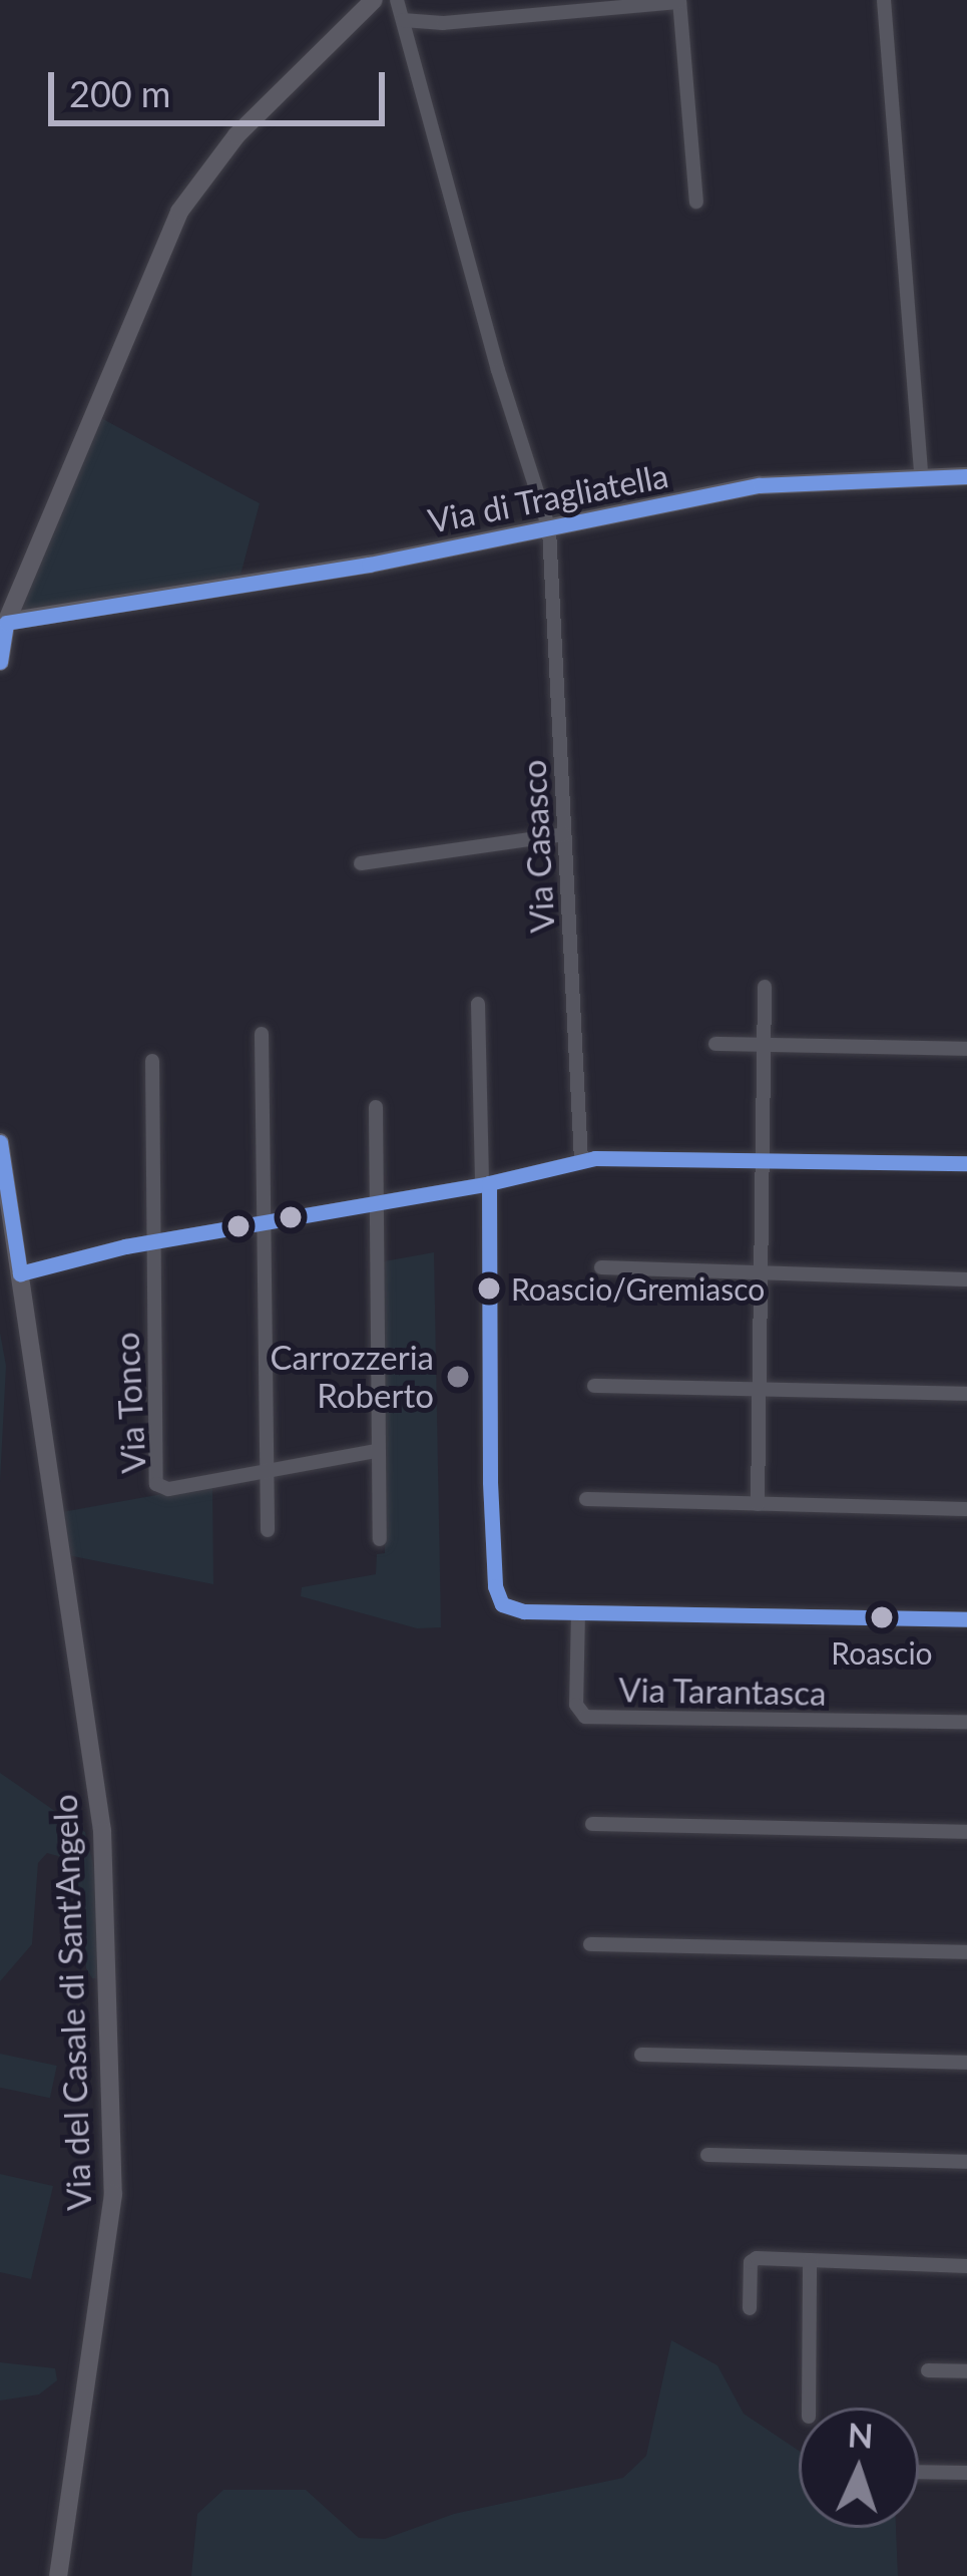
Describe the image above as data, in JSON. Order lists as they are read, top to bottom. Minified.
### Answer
{"streets":{"main road":["Via di Tragliatella","Via del Casale di Sant'Angelo"],"street":["Via Casasco","Via Tonco","Via Tarantasca"]},"crossings":[["Via di Tragliatella","Via Casasco"]],"places":["Roascio/Gremiasco","Carrozzeria Roberto","Roascio"],"scale_bar":"200 m","north":"top"}
